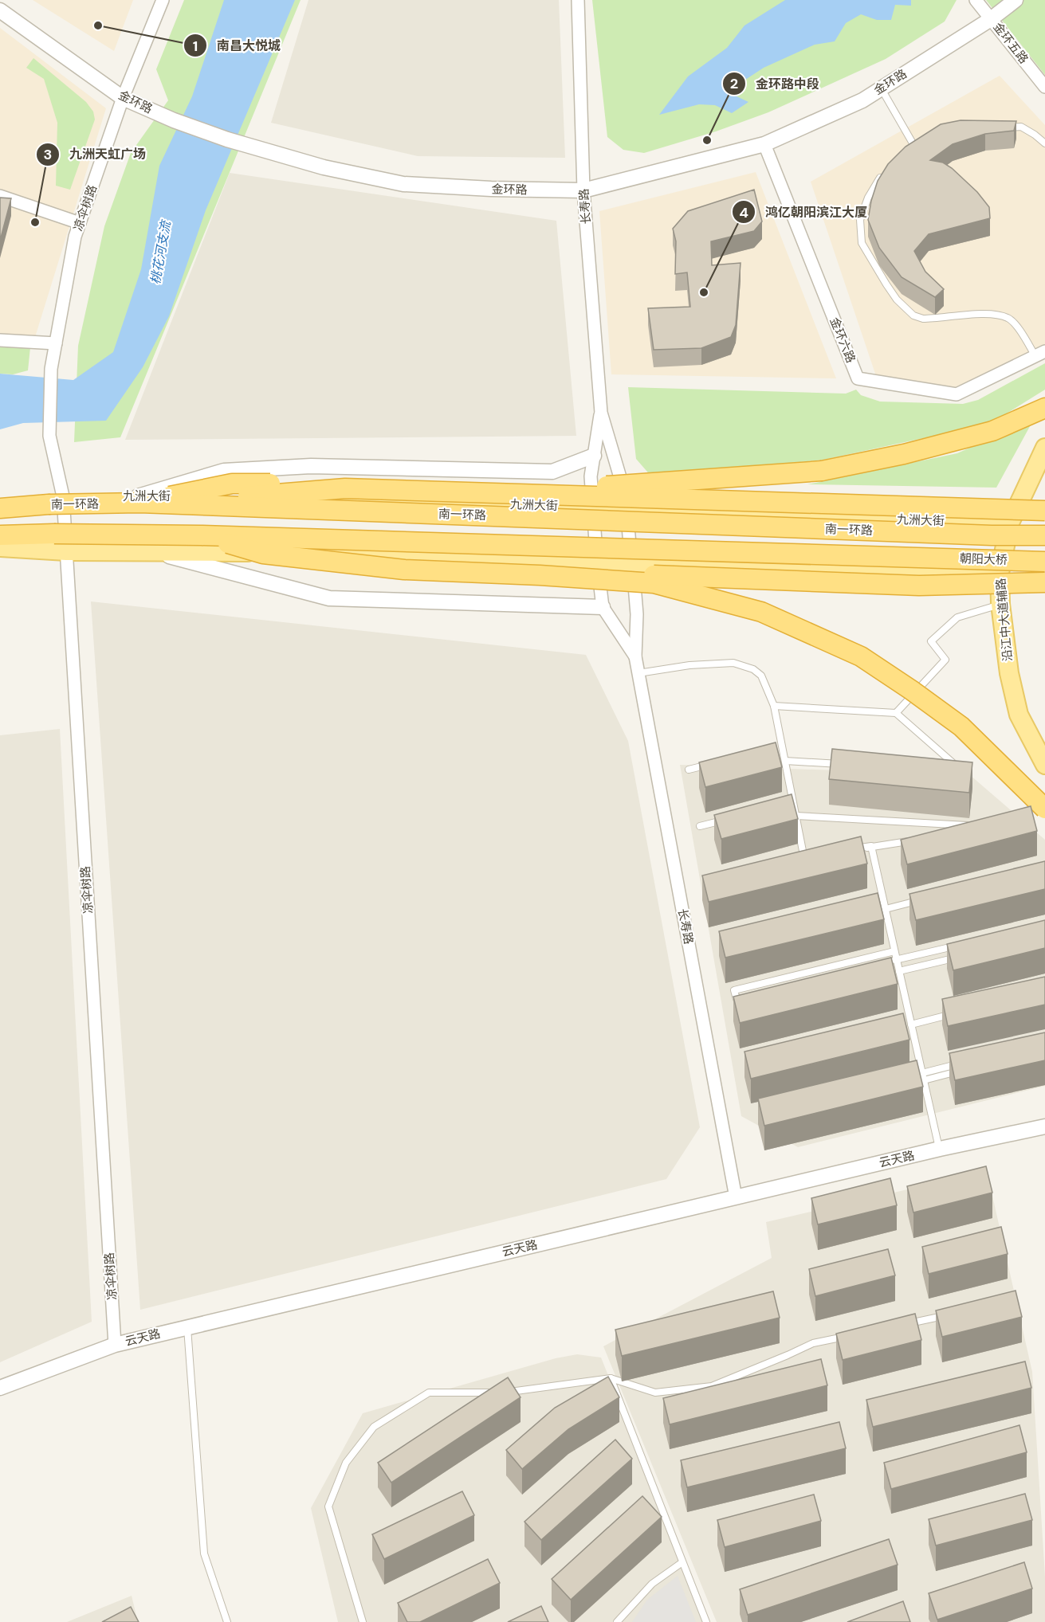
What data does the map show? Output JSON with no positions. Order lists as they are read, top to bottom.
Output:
{
  "streets": {
    "highway": ["南一环路", "朝阳大桥"],
    "main road": ["九洲大街", "沿江中大道辅路"],
    "street": [
      "金环五路",
      "金环路",
      "长寿路",
      "凉伞树路",
      "金环六路",
      "云天路"
    ]
  },
  "crossings": [
    ["金环五路", "金环路"],
    ["金环路", "长寿路"],
    ["金环路", "凉伞树路"],
    ["金环路", "金环六路"],
    ["长寿路", "九洲大街"],
    ["长寿路", "云天路"],
    ["凉伞树路", "九洲大街"],
    ["凉伞树路", "云天路"],
    ["九洲大街", "南一环路"],
    ["九洲大街", "沿江中大道辅路"],
    ["南一环路", "朝阳大桥"]
  ],
  "water": ["桃花河支流"],
  "places": [
    "南昌大悦城",
    "金环路中段",
    "九洲天虹广场",
    "鸿亿朝阳滨江大厦"
  ]
}
